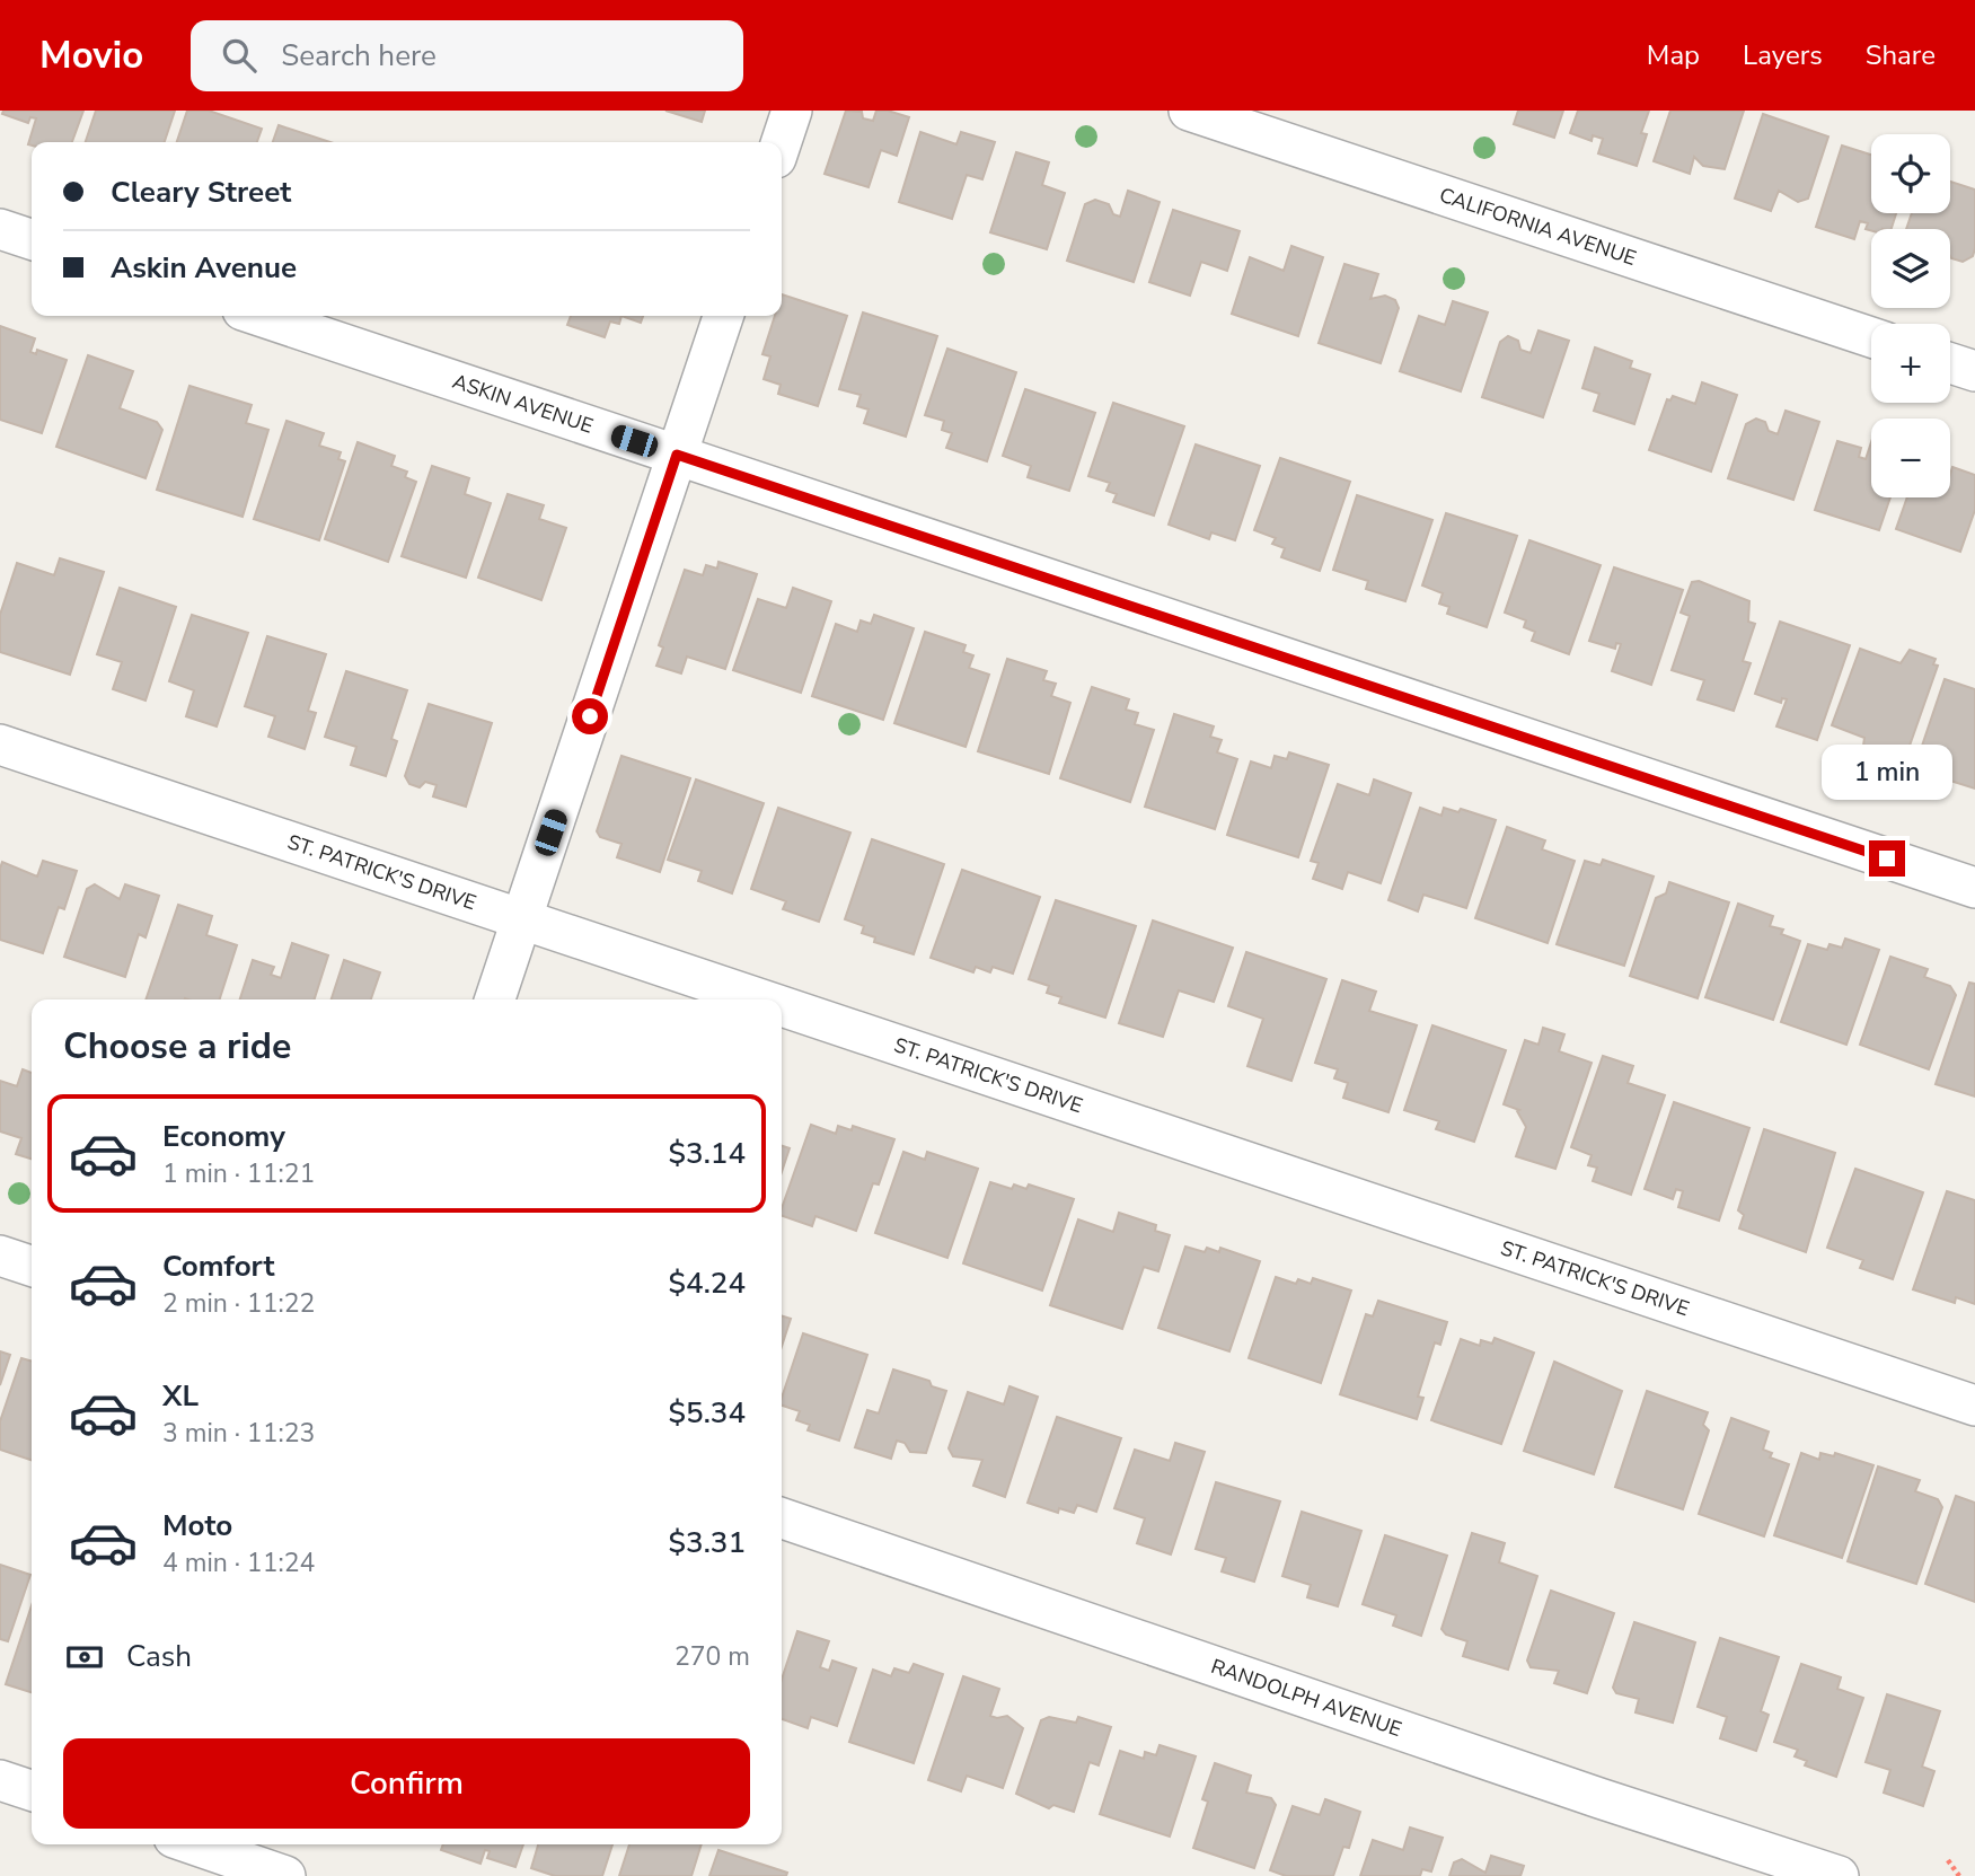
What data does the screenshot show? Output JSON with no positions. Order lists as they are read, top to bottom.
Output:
{
  "streets": {
    "street": [
      "CALIFORNIA AVENUE",
      "ASKIN AVENUE",
      "ST. PATRICK'S DRIVE",
      "RANDOLPH AVENUE"
    ]
  },
  "page": {
    "header": "Movio",
    "search": "Search here",
    "nav": ["Map", "Layers", "Share"],
    "map_buttons": ["+", "−"],
    "banner": ["Cleary Street", "Askin Avenue"],
    "bubble": "1 min",
    "heading": "Choose a ride",
    "list": [
      {
        "name": "Economy",
        "note": "1 min · 11:21",
        "value": "$3.14"
      },
      {
        "name": "Comfort",
        "note": "2 min · 11:22",
        "value": "$4.24"
      },
      {
        "name": "XL",
        "note": "3 min · 11:23",
        "value": "$5.34"
      },
      {
        "name": "Moto",
        "note": "4 min · 11:24",
        "value": "$3.31"
      }
    ],
    "pay": ["Cash", "270 m"],
    "buttons": "Confirm"
  }
}
